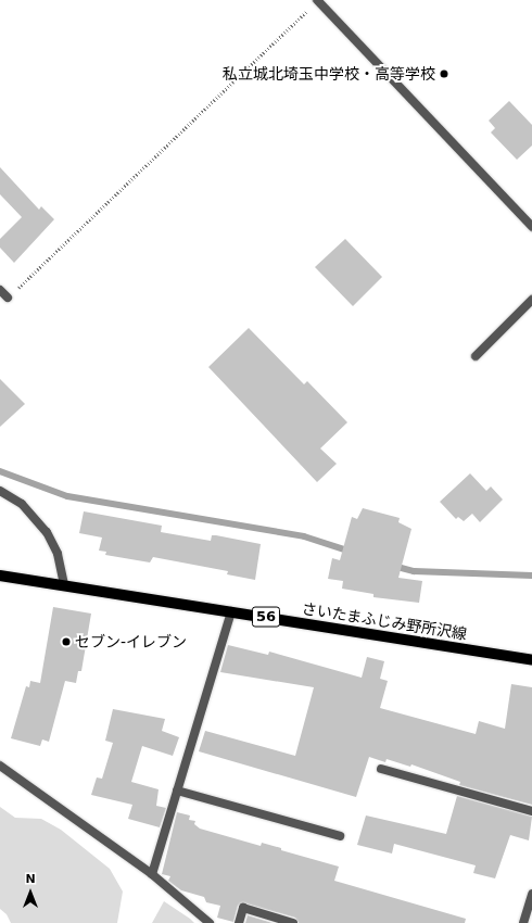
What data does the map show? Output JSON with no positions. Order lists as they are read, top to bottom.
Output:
{
  "streets": {
    "main road": ["56", "さいたまふじみ野所沢線"]
  },
  "places": ["私立城北埼玉中学校・高等学校", "セブン-イレブン"],
  "north": "top"
}
